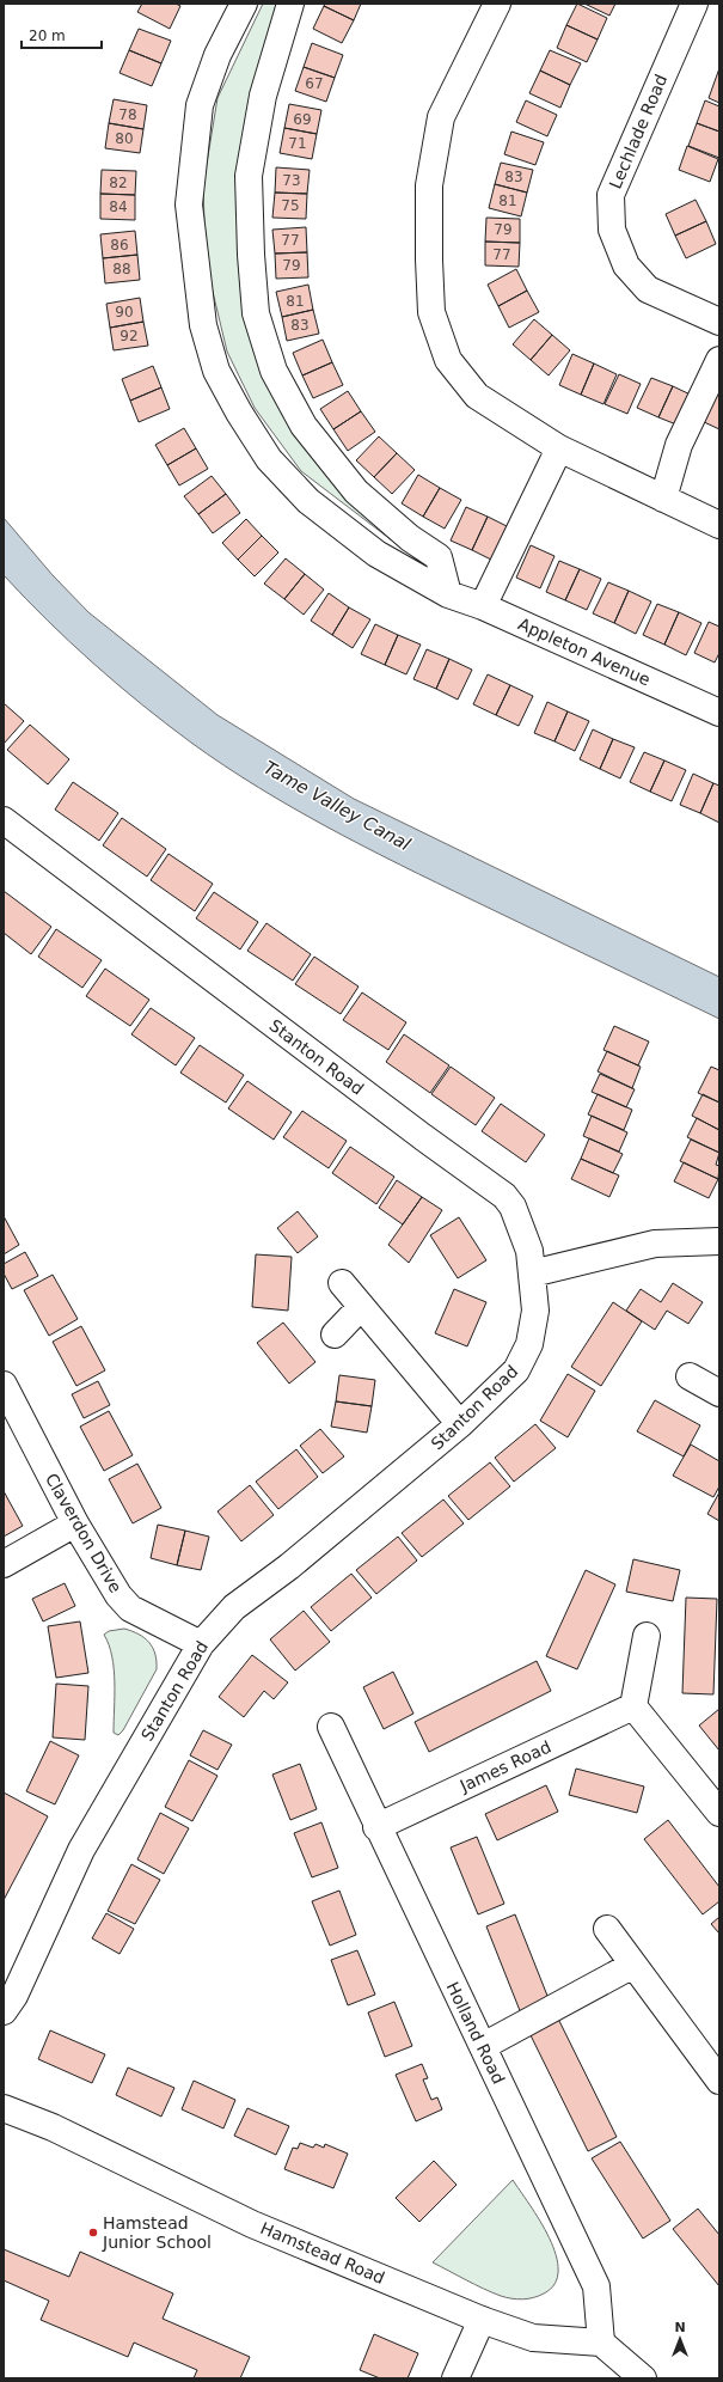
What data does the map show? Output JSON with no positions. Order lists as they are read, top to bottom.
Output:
{
  "streets": {
    "street": [
      "Lechlade Road",
      "Appleton Avenue",
      "Stanton Road",
      "Claverdon Drive",
      "James Road",
      "Holland Road",
      "Hamstead Road"
    ]
  },
  "crossings": [
    ["Stanton Road", "Claverdon Drive"],
    ["James Road", "Holland Road"],
    ["Holland Road", "Hamstead Road"]
  ],
  "water": ["Tame Valley Canal"],
  "places": ["Hamstead Junior School"],
  "house_numbers": [
    "67",
    "78",
    "69",
    "80",
    "71",
    "83",
    "73",
    "82",
    "81",
    "75",
    "84",
    "79",
    "77",
    "86",
    "77",
    "79",
    "88",
    "81",
    "90",
    "83",
    "92"
  ],
  "scale_bar": "20 m",
  "north": "top"
}
